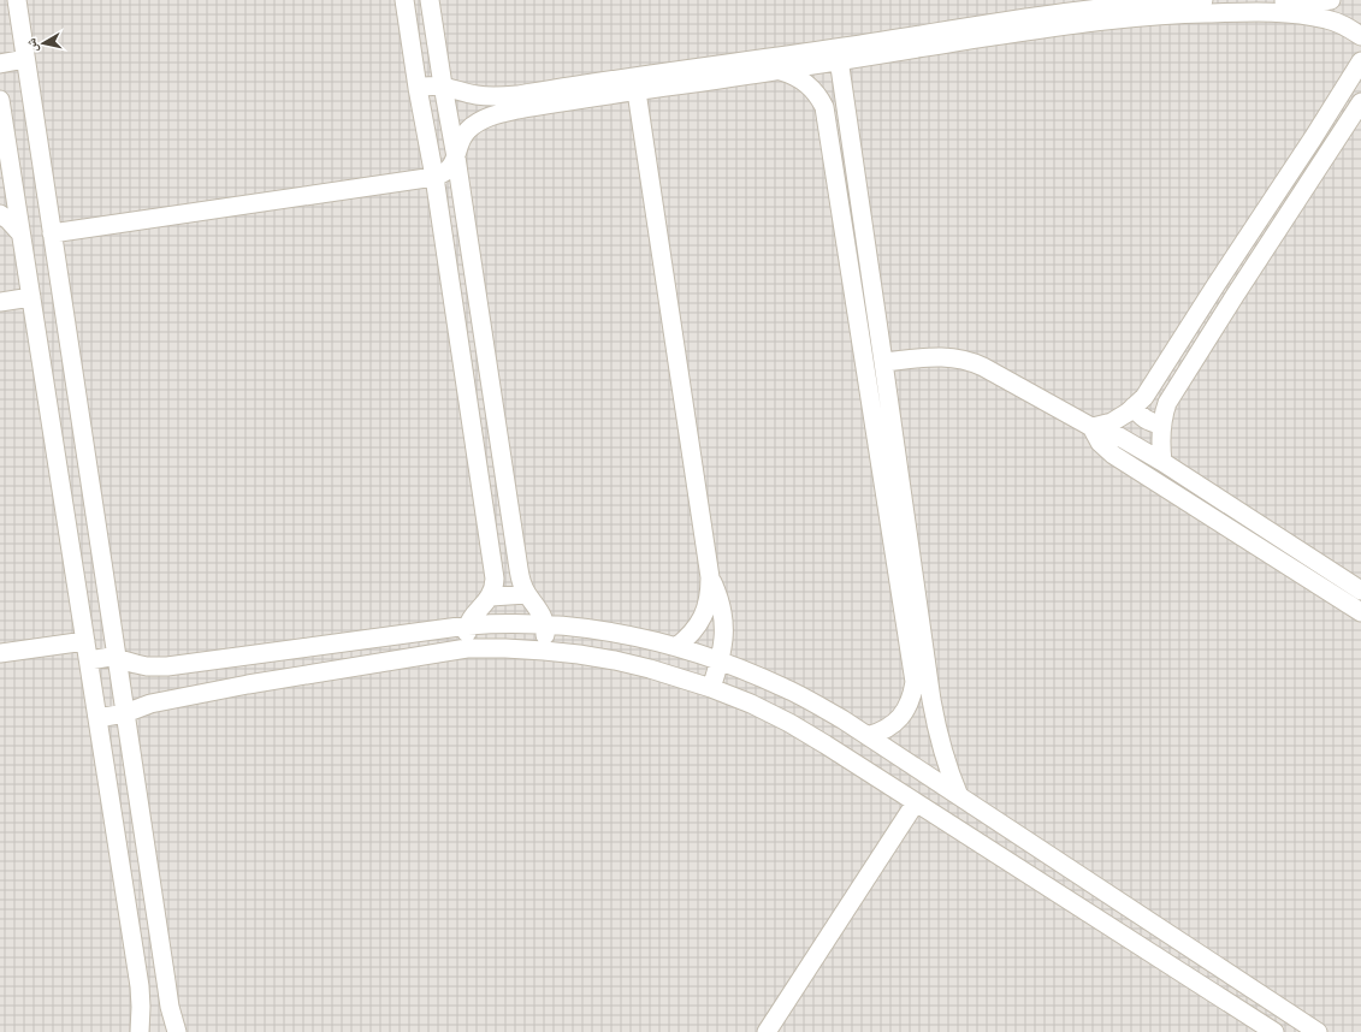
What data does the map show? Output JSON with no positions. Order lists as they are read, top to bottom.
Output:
{
  "north": "left"
}
